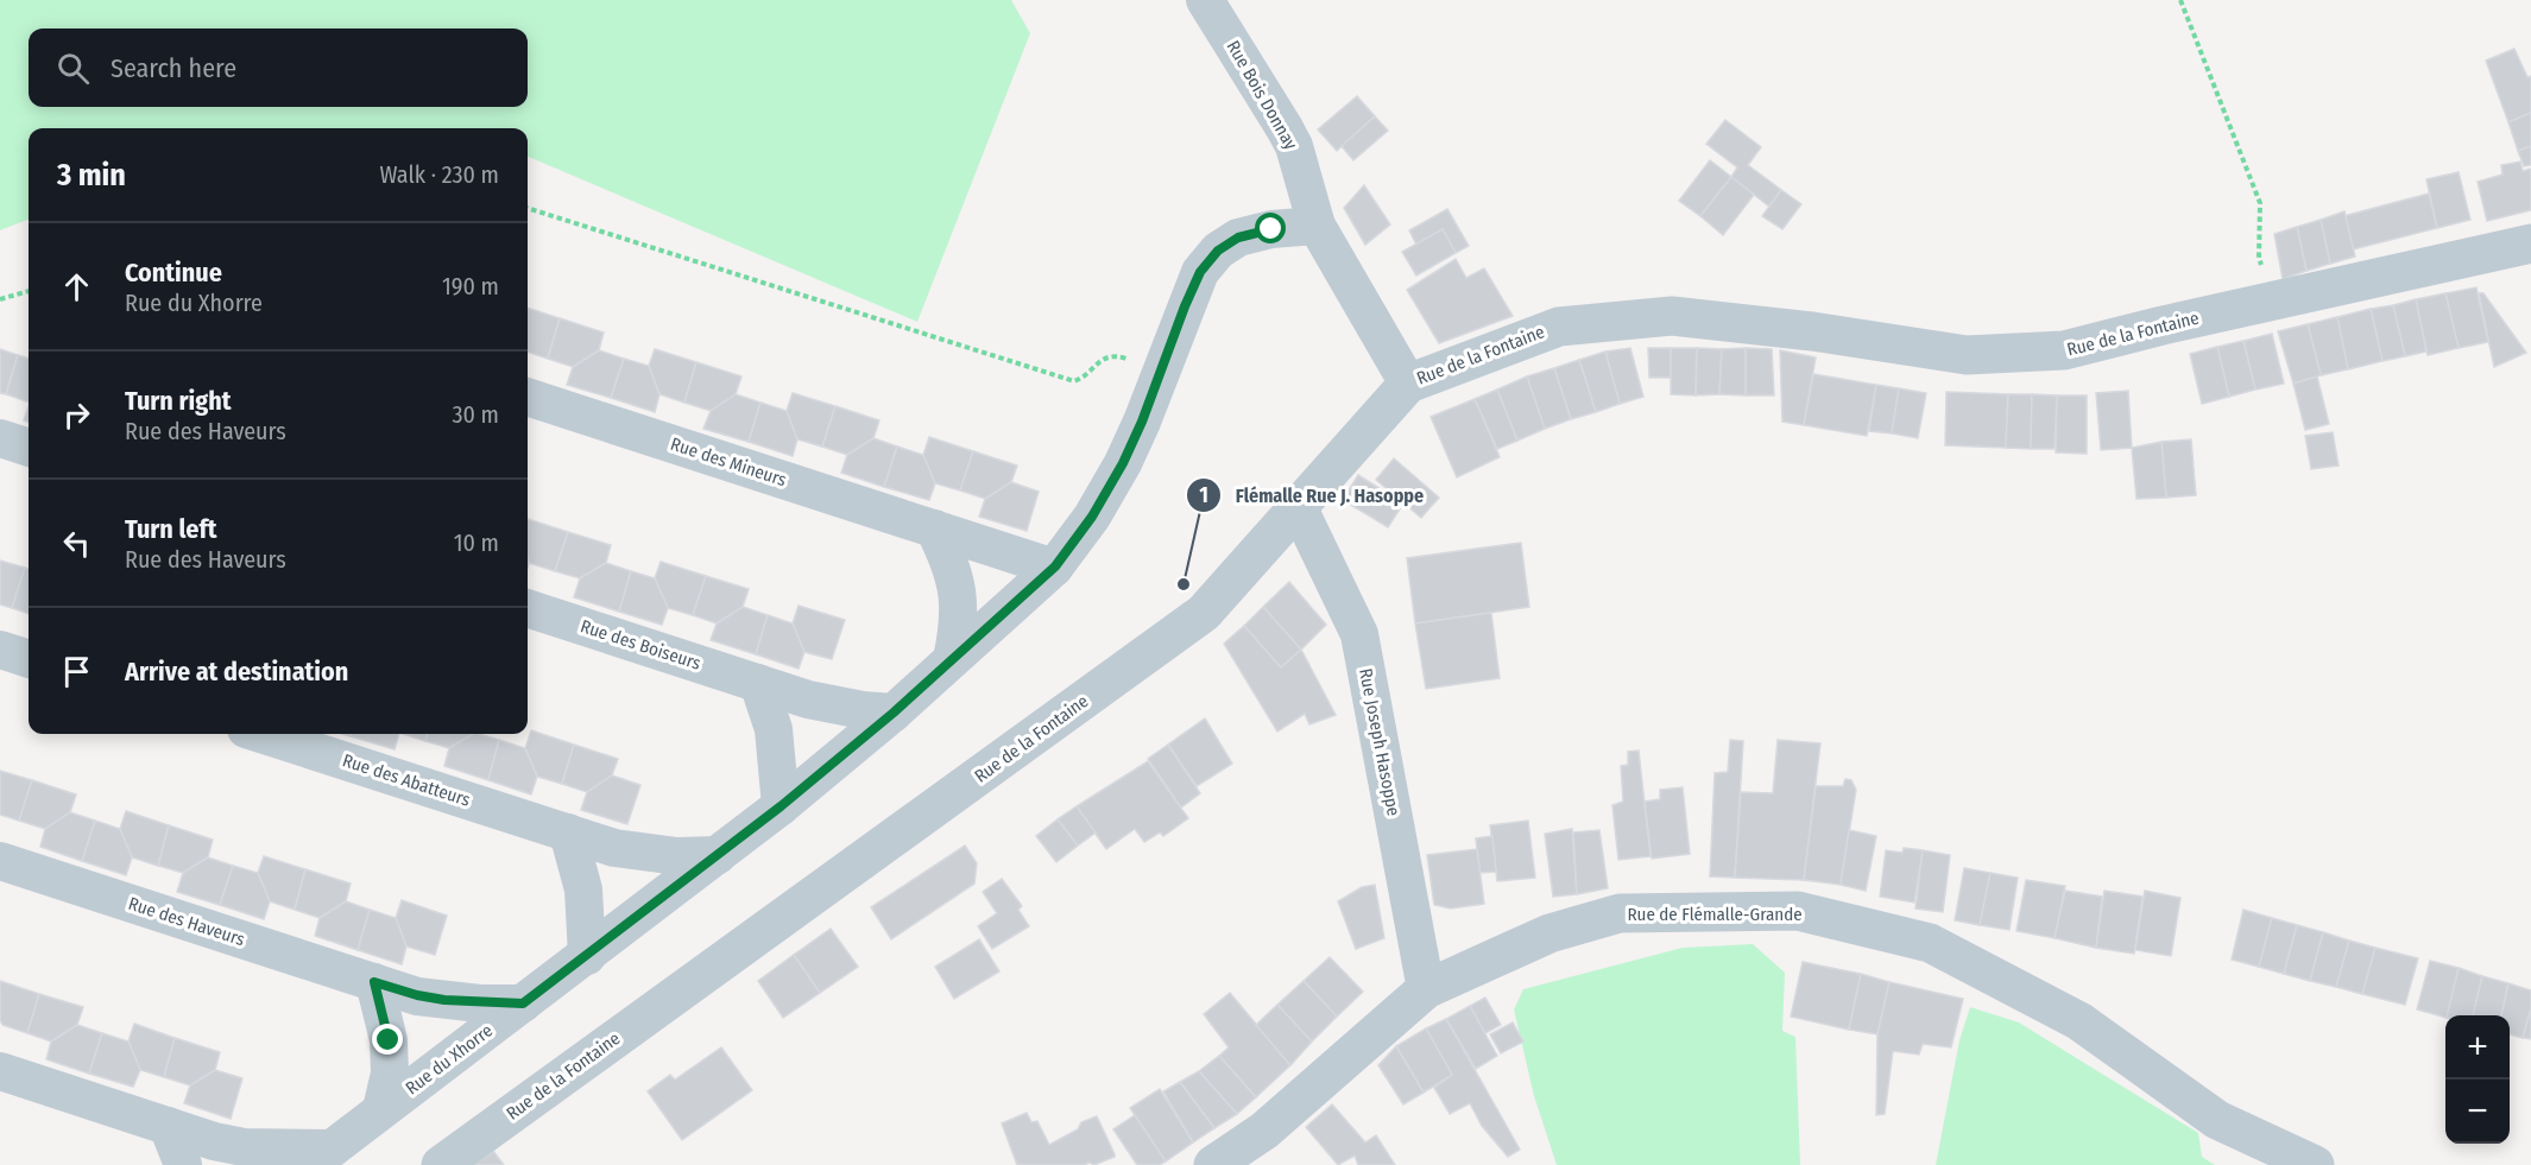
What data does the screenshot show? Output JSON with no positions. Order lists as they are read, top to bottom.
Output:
{
  "streets": {
    "street": [
      "Rue Bois Donnay",
      "Rue de la Fontaine",
      "Rue des Mineurs",
      "Rue des Boiseurs",
      "Rue Joseph Hasoppe",
      "Rue des Abatteurs",
      "Rue de Flémalle-Grande",
      "Rue des Haveurs",
      "Rue du Xhorre"
    ]
  },
  "crossings": [
    ["Rue Bois Donnay", "Rue de la Fontaine"],
    ["Rue Bois Donnay", "Rue du Xhorre"],
    ["Rue de la Fontaine", "Rue Joseph Hasoppe"],
    ["Rue des Mineurs", "Rue du Xhorre"],
    ["Rue des Boiseurs", "Rue du Xhorre"],
    ["Rue Joseph Hasoppe", "Rue de Flémalle-Grande"],
    ["Rue des Abatteurs", "Rue du Xhorre"],
    ["Rue des Haveurs", "Rue du Xhorre"]
  ],
  "places": ["Flémalle Rue J. Hasoppe"],
  "page": {
    "search": "Search here",
    "heading": ["3 min", "Walk · 230 m"],
    "list": [
      ["Continue", "Rue du Xhorre", "190 m"],
      ["Turn right", "Rue des Haveurs", "30 m"],
      ["Turn left", "Rue des Haveurs", "10 m"],
      "Arrive at destination"
    ],
    "map_buttons": ["+", "−"]
  }
}
